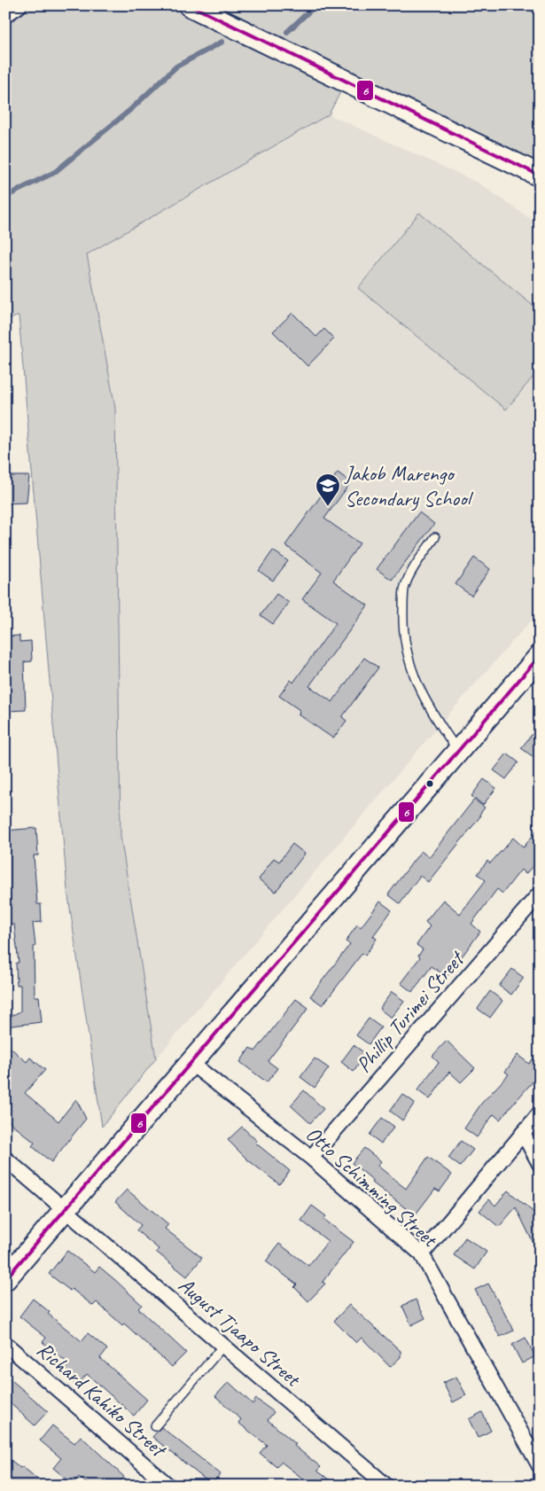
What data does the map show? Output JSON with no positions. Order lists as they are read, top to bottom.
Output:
{
  "streets": {
    "street": [
      "Phillip Turimei Street",
      "Otto Schimming Street",
      "August Tjaapo Street",
      "Richard Kahiko Street"
    ]
  },
  "crossings": [
    ["Phillip Turimei Street", "Otto Schimming Street"]
  ],
  "places": {
    "school or university": ["Jakob Marengo Secondary School"]
  },
  "lines": ["transit line 6"]
}
